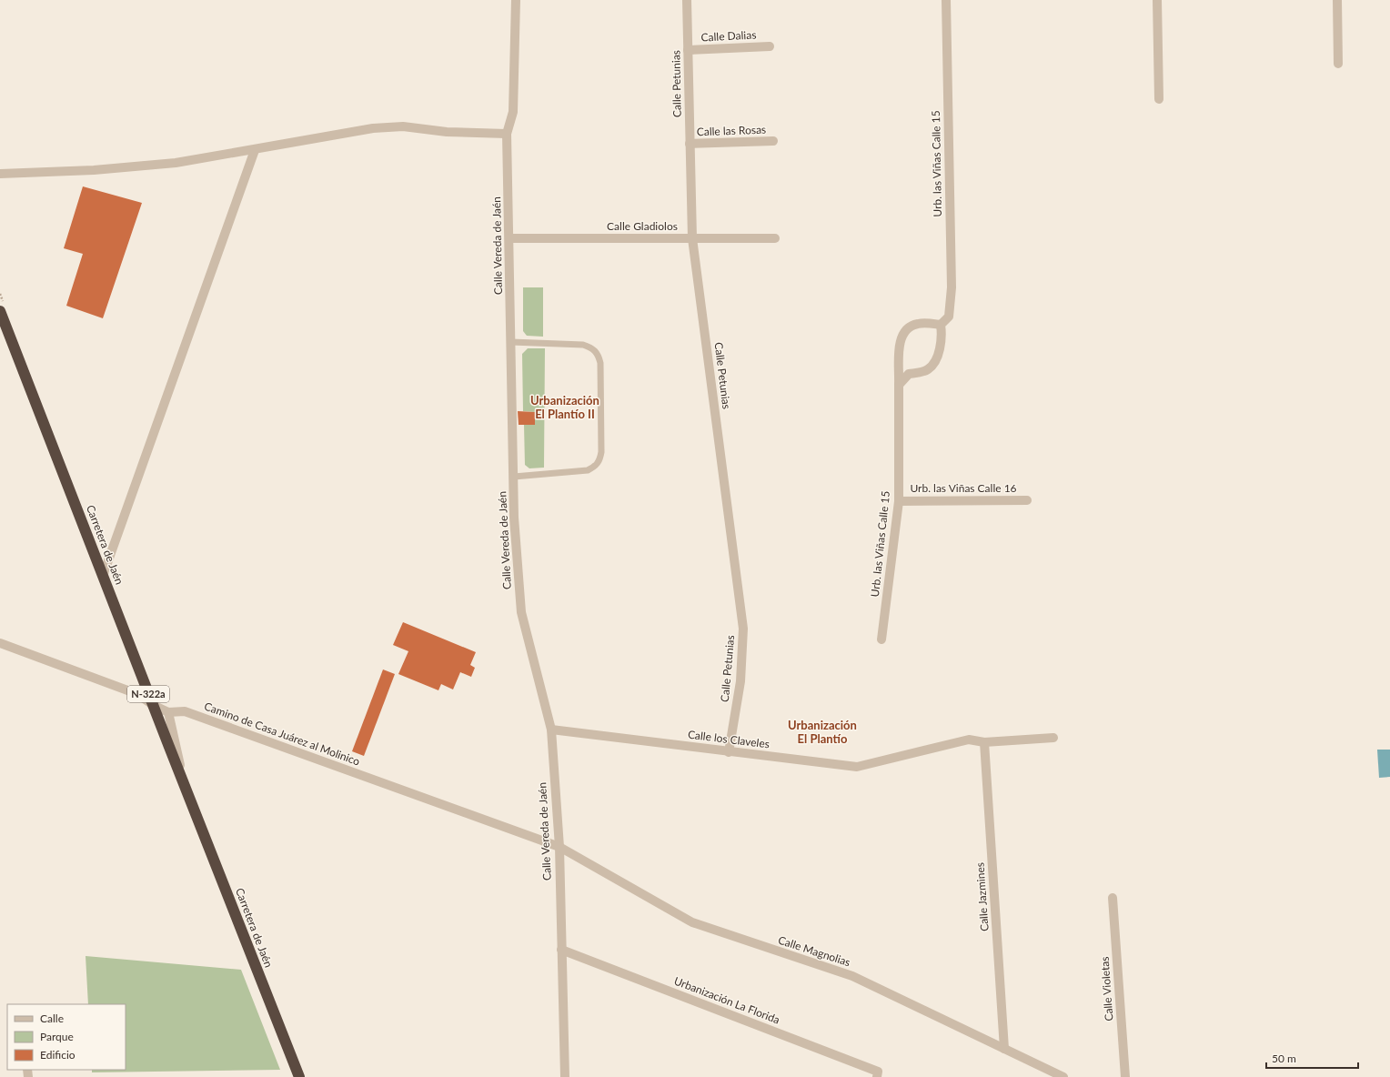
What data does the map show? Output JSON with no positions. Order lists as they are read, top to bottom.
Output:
{
  "streets": {
    "highway": ["Carretera de Jaén", "N-322a"],
    "street": [
      "Calle Dalias",
      "Calle Petunias",
      "Calle las Rosas",
      "Urb. las Viñas Calle 15",
      "Calle Gladiolos",
      "Calle Vereda de Jaén",
      "Urb. las Viñas Calle 16",
      "Camino de Casa Juárez al Molinico",
      "Calle los Claveles",
      "Calle Jazmines",
      "Calle Magnolias",
      "Calle Violetas",
      "Urbanización La Florida"
    ]
  },
  "crossings": [
    ["Calle Dalias", "Calle Petunias"],
    ["Calle Petunias", "Calle las Rosas"],
    ["Calle Petunias", "Calle Gladiolos"],
    ["Calle Petunias", "Calle los Claveles"],
    ["Urb. las Viñas Calle 15", "Urb. las Viñas Calle 16"],
    ["Calle Gladiolos", "Calle Vereda de Jaén"],
    ["Calle Vereda de Jaén", "Camino de Casa Juárez al Molinico"],
    ["Calle Vereda de Jaén", "Calle los Claveles"],
    ["Calle Vereda de Jaén", "Calle Magnolias"],
    ["Calle Vereda de Jaén", "Urbanización La Florida"],
    ["Carretera de Jaén", "Camino de Casa Juárez al Molinico"],
    ["Camino de Casa Juárez al Molinico", "Calle Magnolias"],
    ["Calle los Claveles", "Calle Jazmines"],
    ["Calle Jazmines", "Calle Magnolias"]
  ],
  "districts": ["Urbanización El Plantío II", "Urbanización El Plantío"],
  "legend": ["Calle", "Parque", "Edificio"],
  "scale_bar": "50 m"
}
